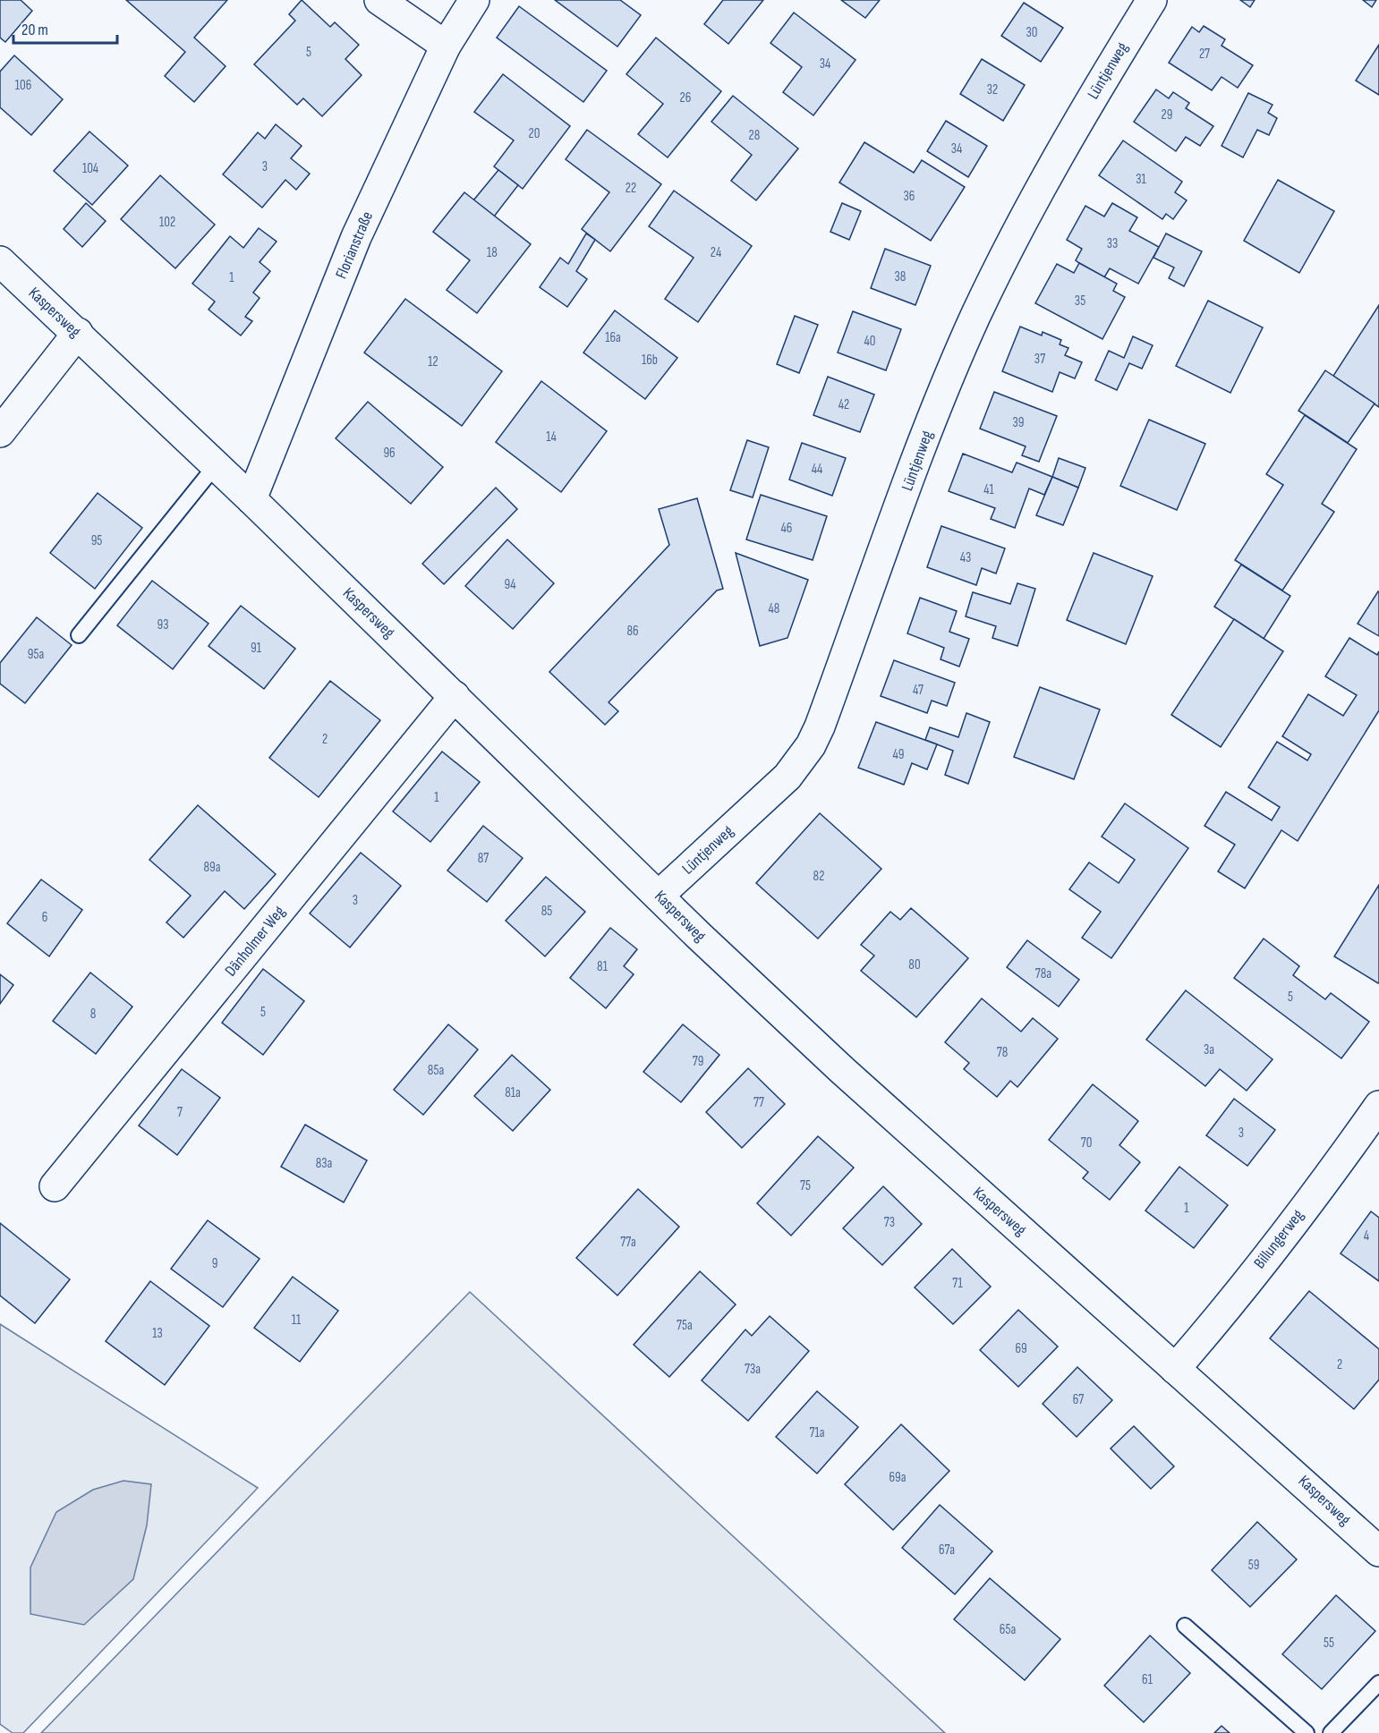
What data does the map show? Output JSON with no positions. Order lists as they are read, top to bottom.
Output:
{
  "streets": {
    "street": [
      "Lüntjenweg",
      "Florianstraße",
      "Kaspersweg",
      "Dänholmer Weg",
      "Billungerweg"
    ]
  },
  "crossings": [
    ["Lüntjenweg", "Kaspersweg"],
    ["Florianstraße", "Kaspersweg"],
    ["Kaspersweg", "Dänholmer Weg"],
    ["Kaspersweg", "Billungerweg"]
  ],
  "house_numbers": [
    "30",
    "5",
    "27",
    "34",
    "106",
    "32",
    "26",
    "29",
    "20",
    "28",
    "34",
    "3",
    "104",
    "31",
    "22",
    "36",
    "102",
    "33",
    "18",
    "24",
    "38",
    "1",
    "35",
    "16a",
    "40",
    "37",
    "16b",
    "12",
    "42",
    "39",
    "14",
    "96",
    "44",
    "41",
    "46",
    "95",
    "43",
    "94",
    "48",
    "93",
    "86",
    "91",
    "95a",
    "47",
    "2",
    "49",
    "1",
    "87",
    "89a",
    "82",
    "3",
    "85",
    "6",
    "80",
    "81",
    "78a",
    "5",
    "5",
    "8",
    "3a",
    "78",
    "79",
    "85a",
    "81a",
    "77",
    "7",
    "3",
    "70",
    "83a",
    "75",
    "1",
    "73",
    "4",
    "77a",
    "9",
    "71",
    "11",
    "75a",
    "13",
    "69",
    "2",
    "73a",
    "67",
    "71a",
    "69a",
    "67a",
    "59",
    "65a",
    "55",
    "61"
  ],
  "scale_bar": "20 m"
}
